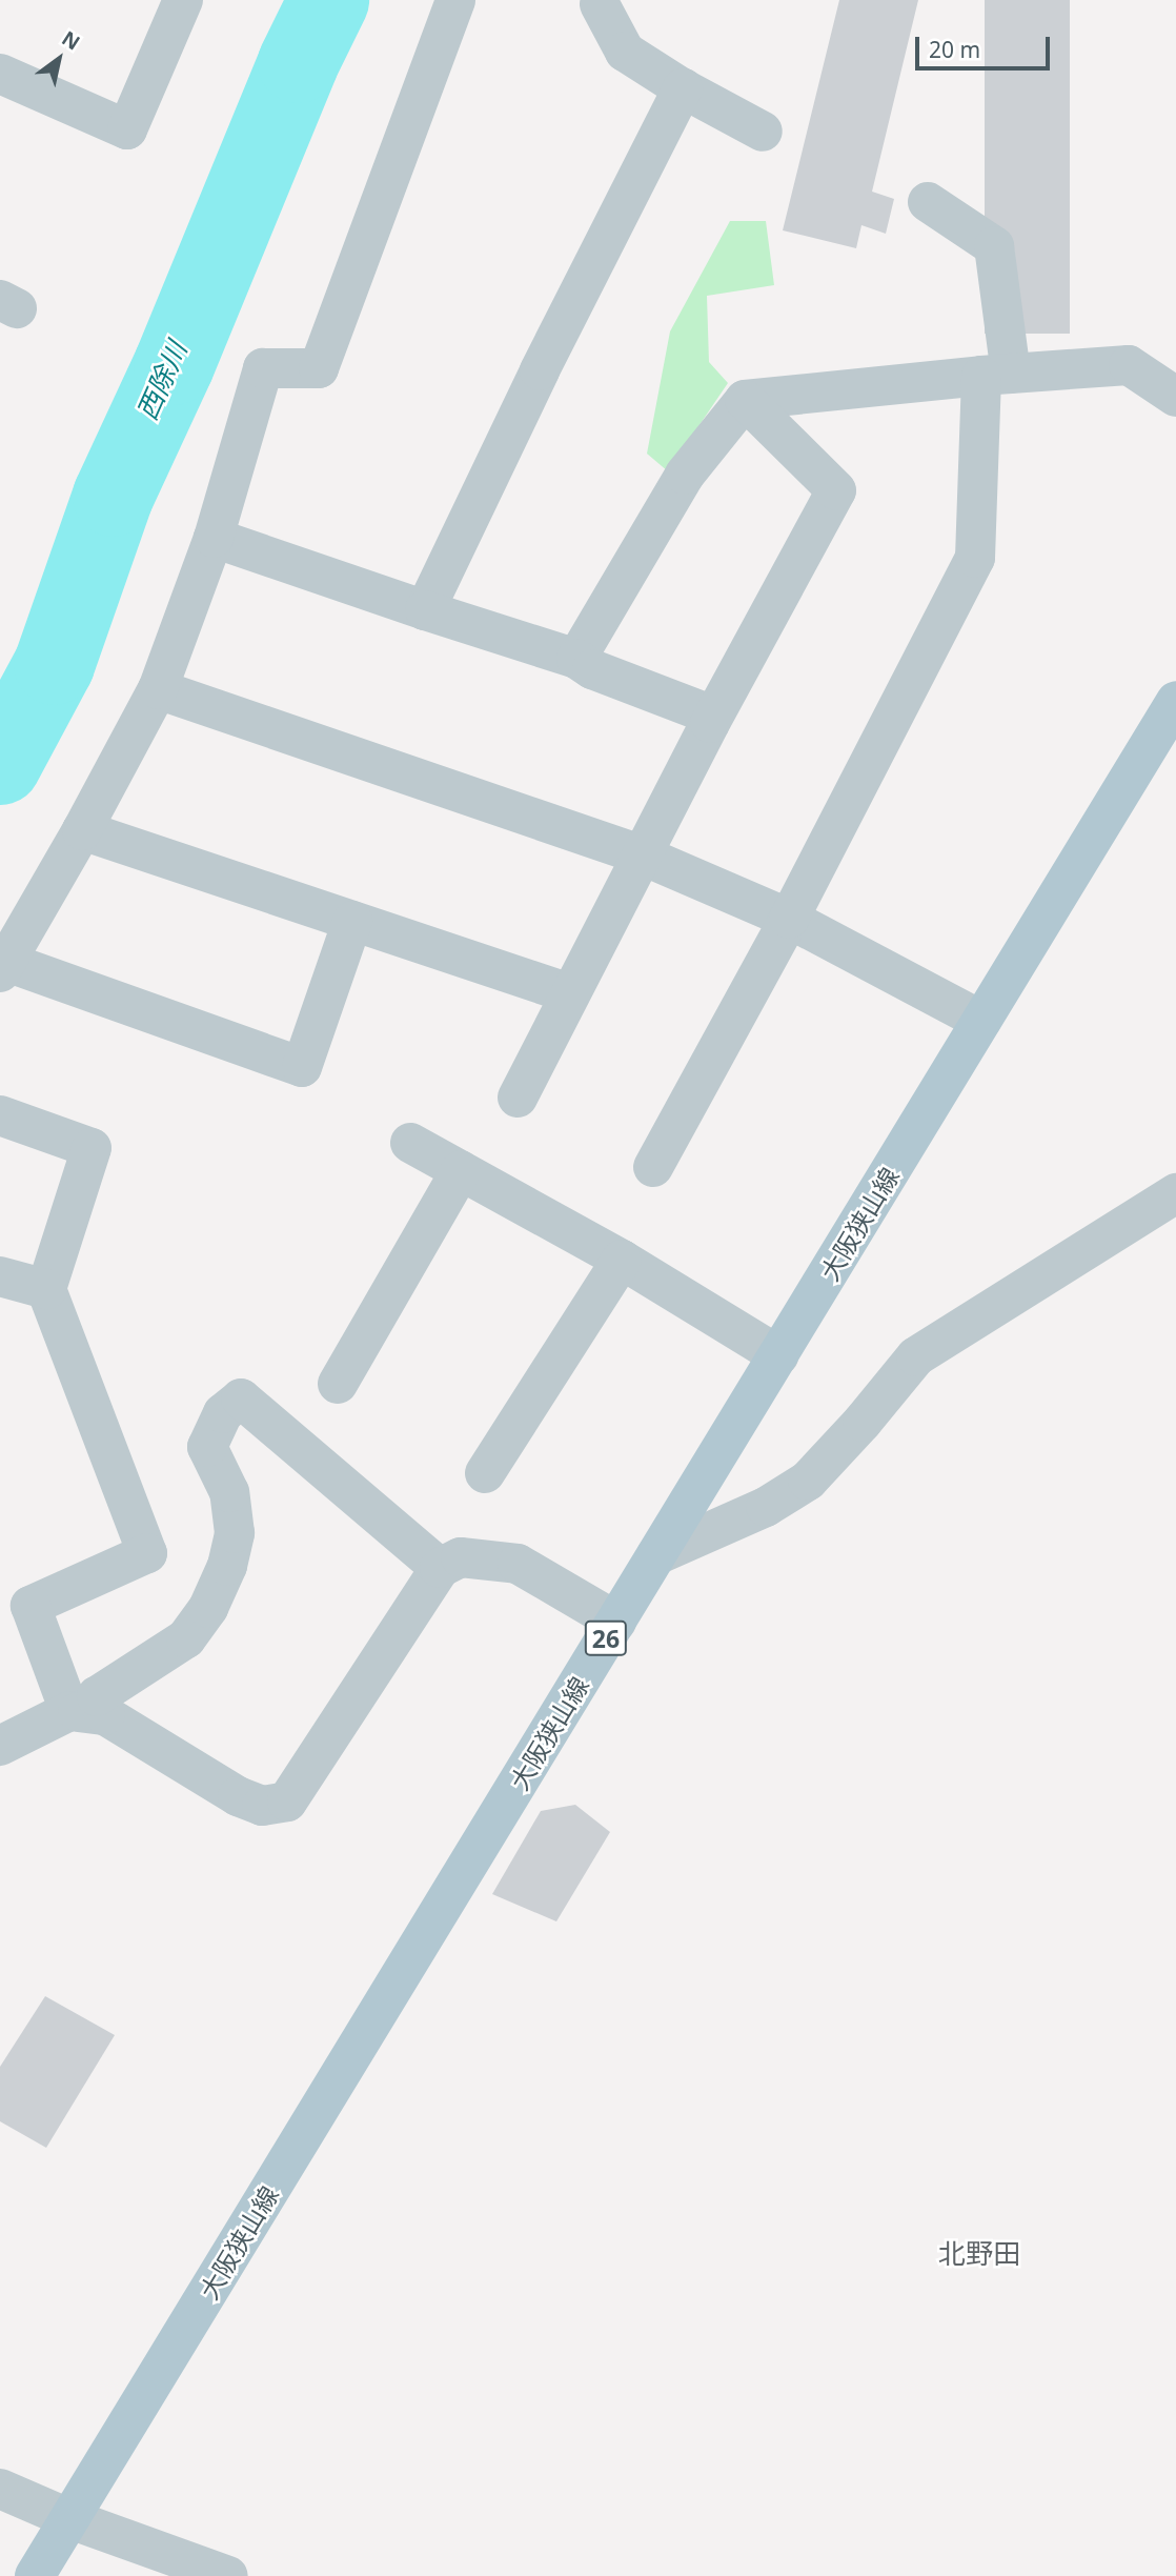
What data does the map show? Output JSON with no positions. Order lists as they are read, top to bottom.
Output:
{
  "streets": {
    "main road": ["大阪狭山線", "26"]
  },
  "districts": ["北野田"],
  "water": ["西除川"],
  "scale_bar": "20 m",
  "north": "top right"
}
